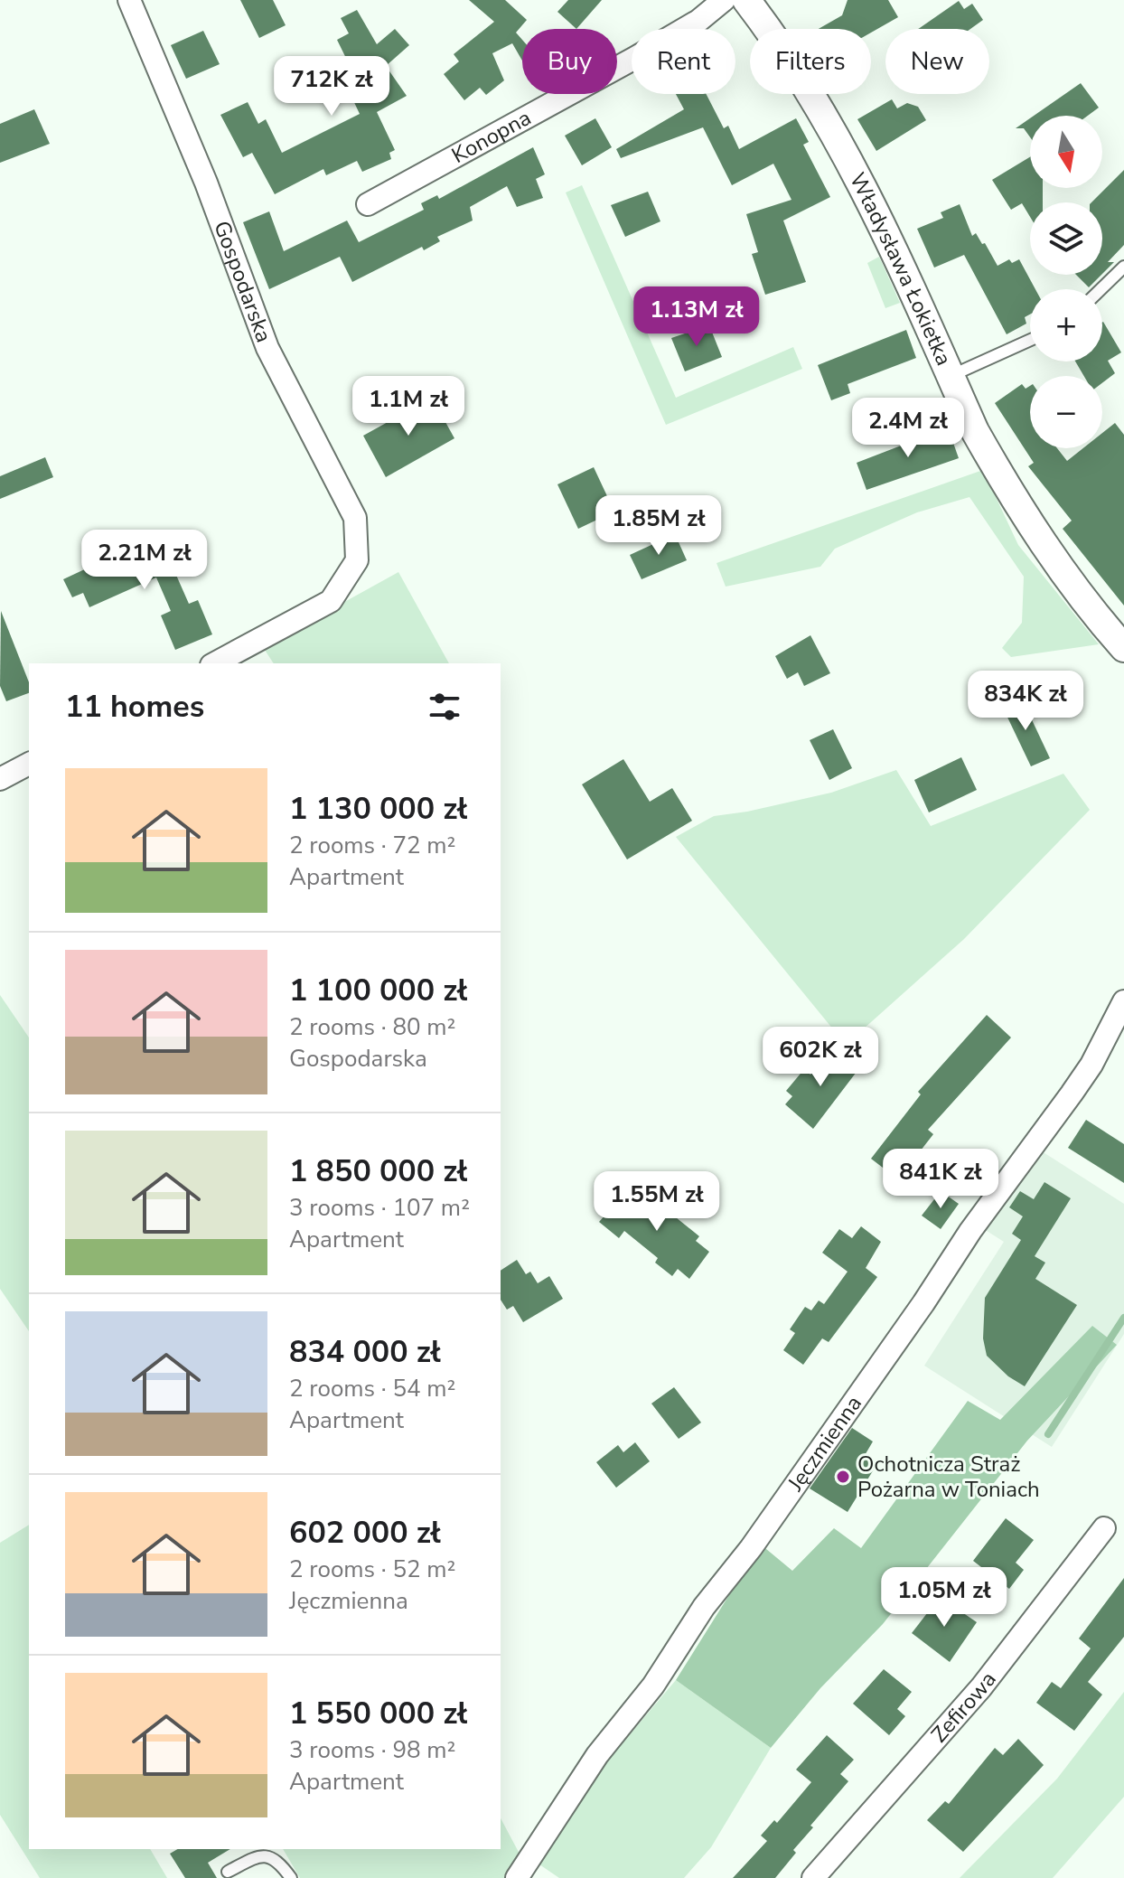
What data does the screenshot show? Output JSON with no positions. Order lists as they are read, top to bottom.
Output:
{
  "streets": {
    "street": [
      "Konopna",
      "Władysława Łokietka",
      "Gospodarska",
      "Jęczmienna",
      "Zefirowa"
    ]
  },
  "places": ["Ochotnicza Straż Pożarna w Toniach"],
  "north": "bottom",
  "page": {
    "chip": [
      "Buy",
      "Rent",
      "Filters",
      "New"
    ],
    "price": [
      "712K zł",
      "1.13M zł",
      "1.1M zł",
      "2.4M zł",
      "1.85M zł",
      "2.21M zł",
      "834K zł",
      "602K zł",
      "841K zł",
      "1.55M zł",
      "1.05M zł"
    ],
    "map_buttons": ["+", "−"],
    "heading": "11 homes",
    "list": [
      {
        "name": "1 130 000 zł",
        "note": "2 rooms · 72 m² · Apartment"
      },
      {
        "name": "1 100 000 zł",
        "note": "2 rooms · 80 m² · Gospodarska"
      },
      {
        "name": "1 850 000 zł",
        "note": "3 rooms · 107 m² · Apartment"
      },
      {
        "name": "834 000 zł",
        "note": "2 rooms · 54 m² · Apartment"
      },
      {
        "name": "602 000 zł",
        "note": "2 rooms · 52 m² · Jęczmienna"
      },
      {
        "name": "1 550 000 zł",
        "note": "3 rooms · 98 m² · Apartment"
      }
    ]
  }
}
